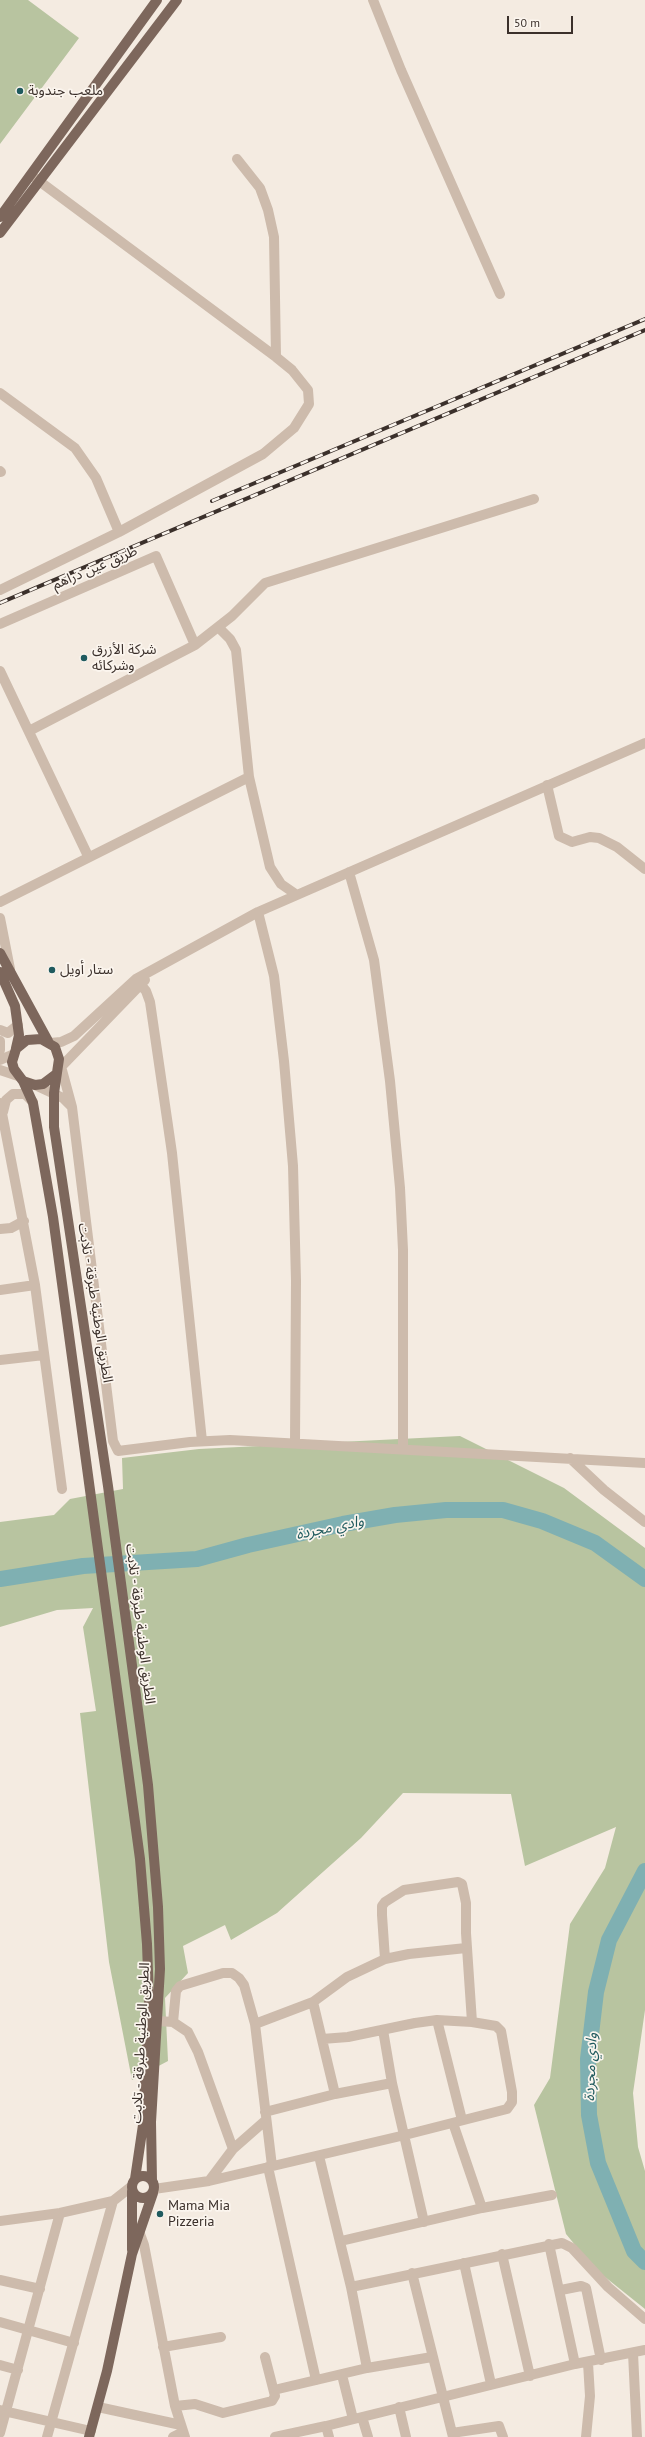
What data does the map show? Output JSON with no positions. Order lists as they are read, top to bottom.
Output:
{
  "streets": {
    "main road": ["الطريق الوطنية طبرقة - تلابت"],
    "street": ["طريق عين دراهم"]
  },
  "water": ["وادي مجردة"],
  "places": [
    "ملعب جندوبة",
    "شركة الأزرق وشركائه",
    "ستار أويل",
    "Mama Mia Pizzeria"
  ],
  "scale_bar": "50 m"
}
